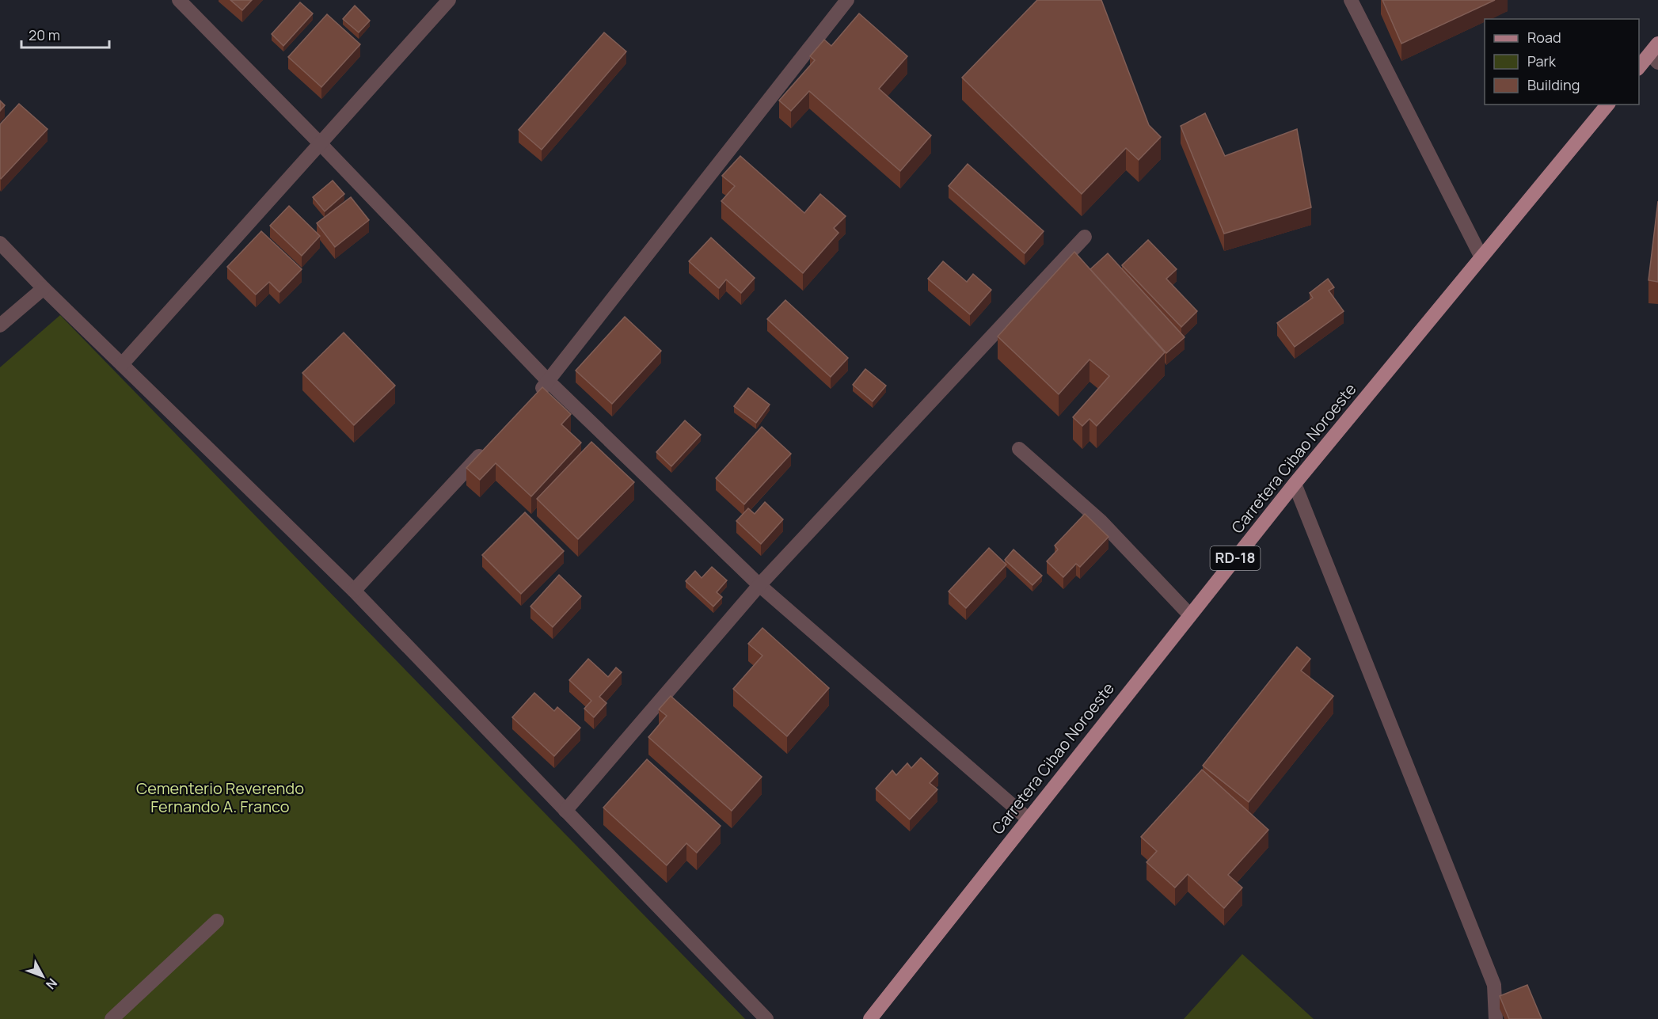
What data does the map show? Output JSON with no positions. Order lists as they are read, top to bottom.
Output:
{
  "streets": {
    "main road": ["Carretera Cibao Noroeste", "RD-18"]
  },
  "parks": ["Cementerio Reverendo Fernando A. Franco"],
  "legend": ["Road", "Park", "Building"],
  "scale_bar": "20 m",
  "north": "bottom right"
}
